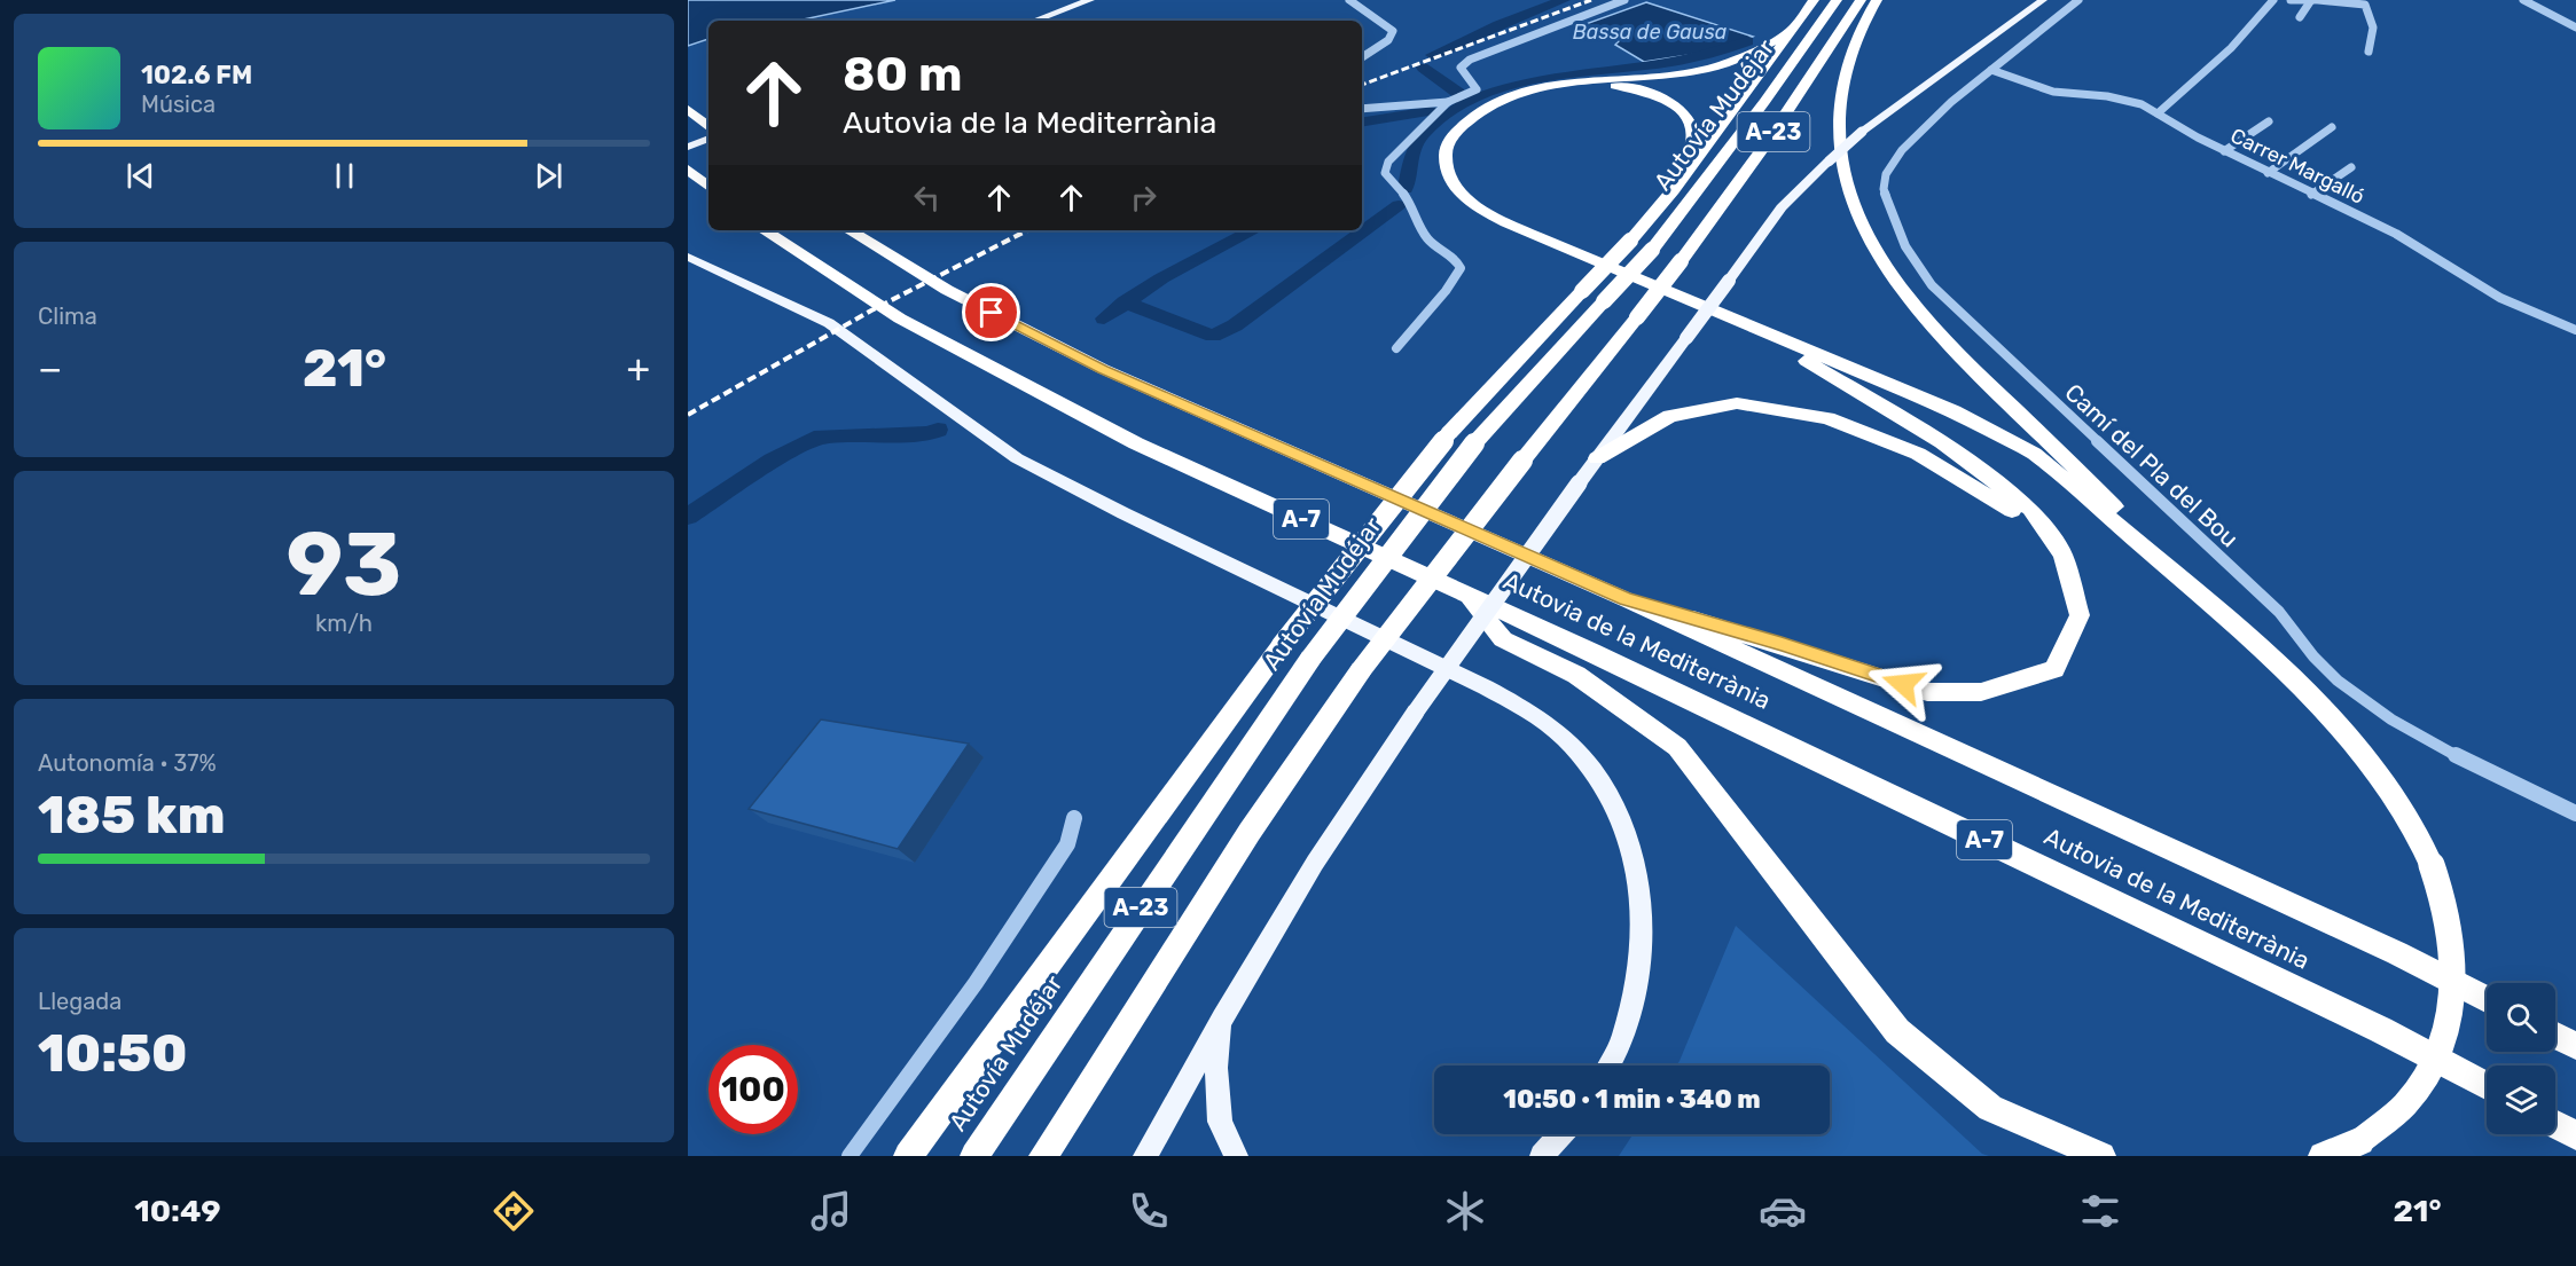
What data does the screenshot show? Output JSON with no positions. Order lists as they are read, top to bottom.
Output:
{
  "streets": {
    "highway": [
      "Autovía Mudéjar",
      "A-23",
      "A-7",
      "Autovia de la Mediterrània"
    ],
    "street": ["Carrer Margalló", "Camí del Pla del Bou"]
  },
  "crossings": [
    ["Carrer Margalló", "Camí del Pla del Bou"]
  ],
  "water": ["Bassa de Gausa"],
  "page": {
    "turn": ["80 m", "Autovia de la Mediterrània"],
    "song": ["102.6 FM", "Música"],
    "tile": [
      "Clima",
      ["93", "km/h"],
      ["Autonomía · 37%", "185 km"],
      ["Llegada", "10:50"]
    ],
    "heat": ["−", "21°", "+"],
    "limit": "100",
    "trip": "10:50 · 1 min · 340 m",
    "tabs": ["10:49", "21°"]
  }
}
